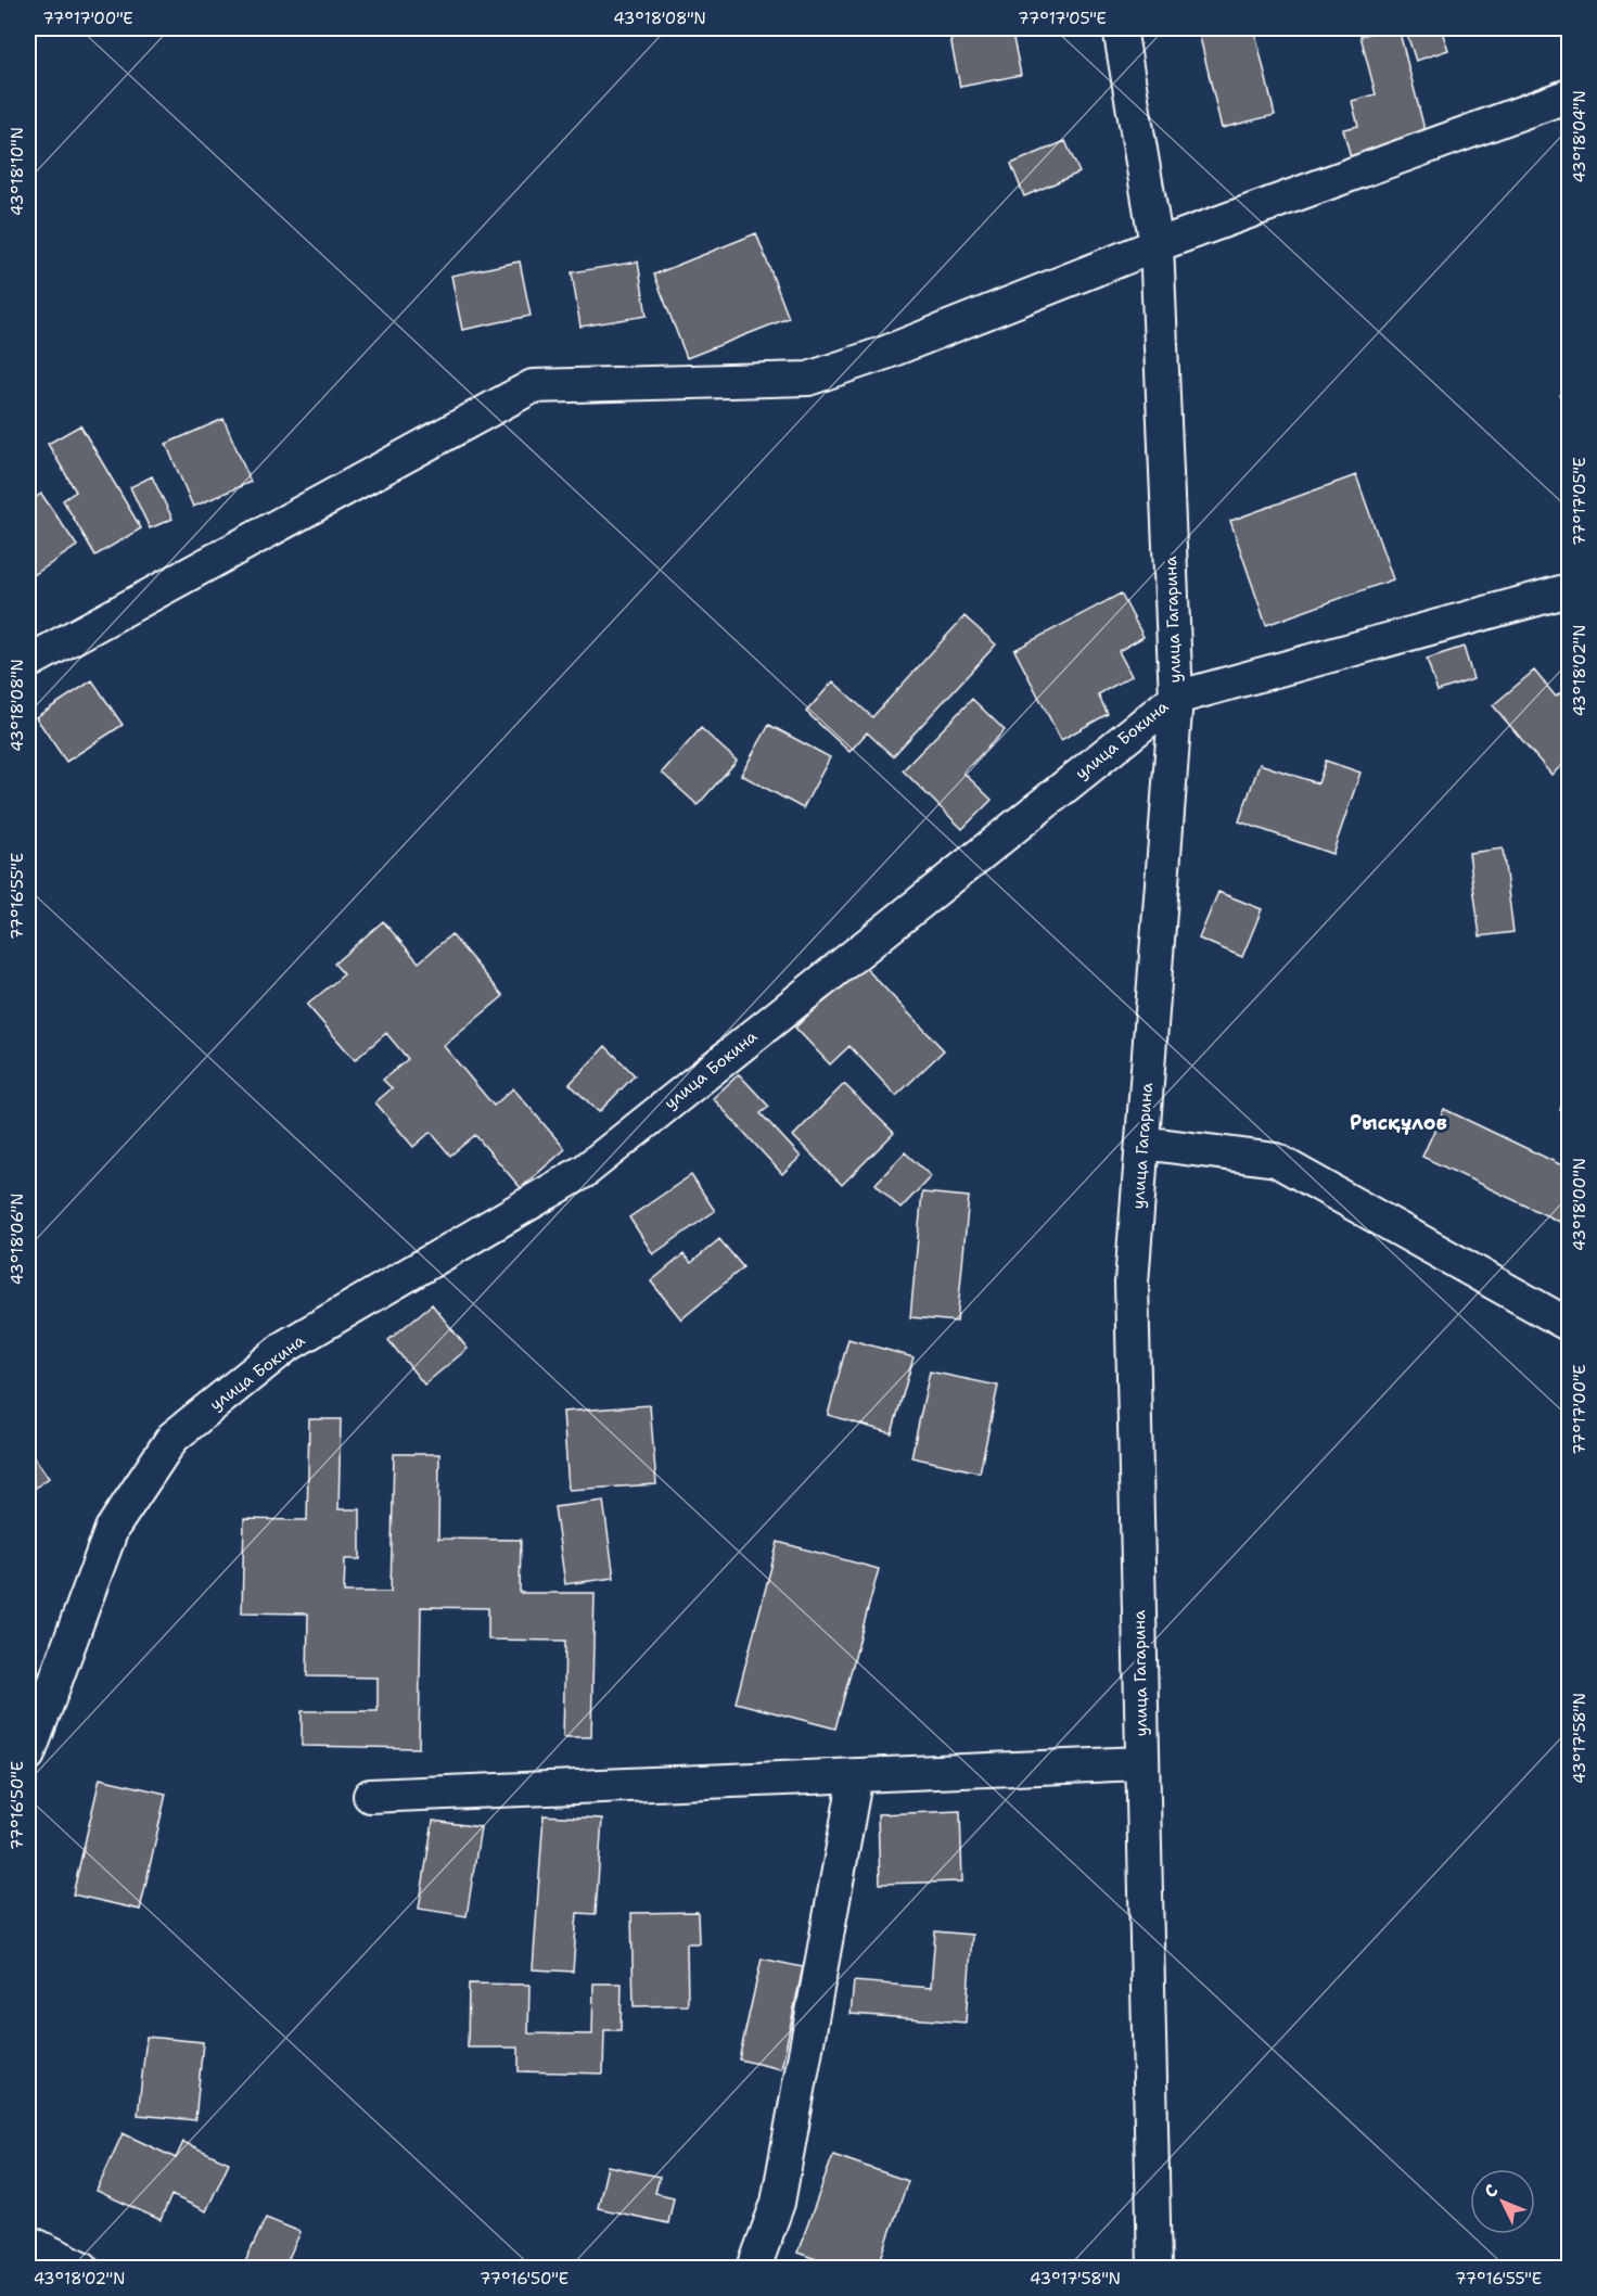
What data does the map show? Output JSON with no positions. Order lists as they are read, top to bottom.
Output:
{
  "streets": {
    "street": ["улица Гагарина", "улица Бокина"]
  },
  "crossings": [
    ["улица Гагарина", "улица Бокина"]
  ],
  "districts": ["Рысқұлов"],
  "north": "top left",
  "coordinates": [
    "77°17'00\"E",
    "43°18'08\"N",
    "77°17'05\"E",
    "43°18'04\"N",
    "43°18'10\"N",
    "43°18'02\"N",
    "77°16'55\"E",
    "43°18'00\"N",
    "43°18'06\"N",
    "43°17'58\"N",
    "77°16'50\"E"
  ]
}
